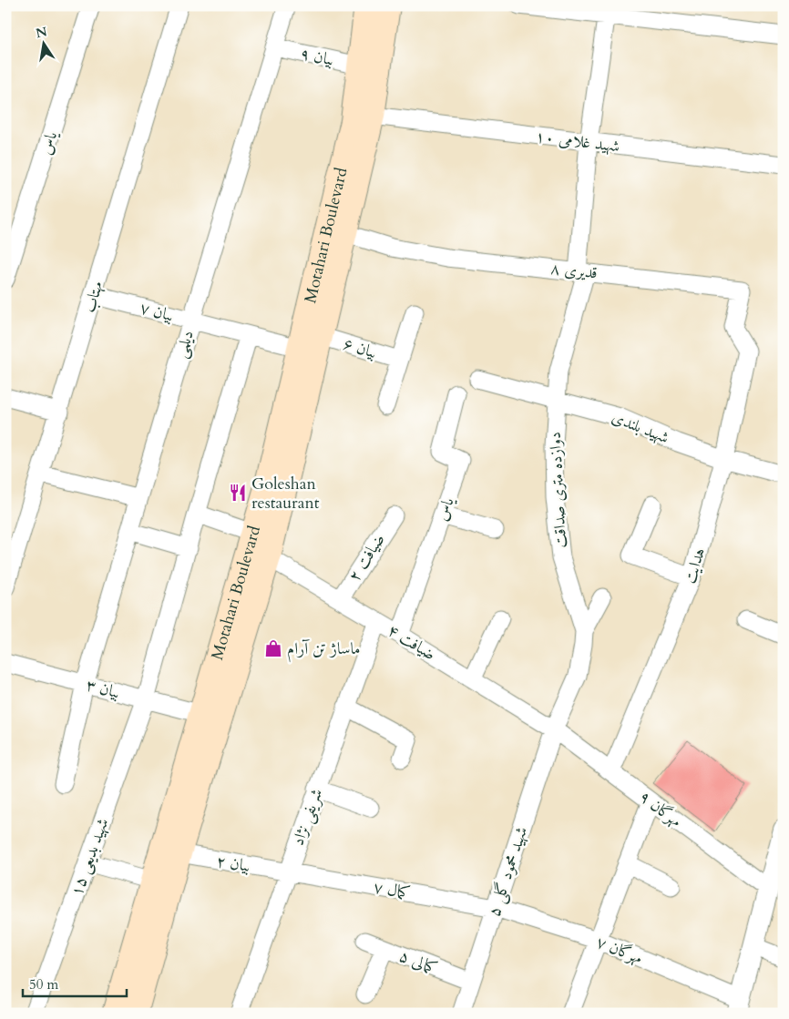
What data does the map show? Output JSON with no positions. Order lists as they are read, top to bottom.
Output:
{
  "streets": {
    "main road": ["Motahari Boulevard"],
    "street": [
      "بیان ۹",
      "شهید غلامی ۱۰",
      "یاس",
      "قدیری ۸",
      "مهتاب",
      "بیان ۷",
      "دیلمی",
      "بیان ۶",
      "شهید بلندی",
      "دوازده متری صداقت",
      "ضیافت ۲",
      "هدایت",
      "ضیافت ۴",
      "بیان ۳",
      "مهرگان ۹",
      "شریفی نژاد",
      "شهید بدیعی ۱۵",
      "بیان ۲",
      "شهید محمود گلی ۵",
      "کمال ۷",
      "مهرگان ۷",
      "کمالی ۵"
    ]
  },
  "crossings": [
    ["بیان ۹", "Motahari Boulevard"],
    ["بیان ۹", "دیلمی"],
    ["شهید غلامی ۱۰", "Motahari Boulevard"],
    ["شهید غلامی ۱۰", "دوازده متری صداقت"],
    ["یاس", "ضیافت ۴"],
    ["Motahari Boulevard", "قدیری ۸"],
    ["Motahari Boulevard", "بیان ۷"],
    ["Motahari Boulevard", "بیان ۶"],
    ["Motahari Boulevard", "ضیافت ۴"],
    ["Motahari Boulevard", "بیان ۳"],
    ["Motahari Boulevard", "بیان ۲"],
    ["قدیری ۸", "دوازده متری صداقت"],
    ["قدیری ۸", "هدایت"],
    ["مهتاب", "بیان ۷"],
    ["بیان ۷", "دیلمی"],
    ["بیان ۷", "شهید بدیعی ۱۵"],
    ["دیلمی", "بیان ۳"],
    ["شهید بلندی", "دوازده متری صداقت"],
    ["شهید بلندی", "هدایت"],
    ["دوازده متری صداقت", "ضیافت ۴"],
    ["دوازده متری صداقت", "مهرگان ۹"],
    ["دوازده متری صداقت", "شهید محمود گلی ۵"],
    ["ضیافت ۲", "ضیافت ۴"],
    ["هدایت", "مهرگان ۹"],
    ["ضیافت ۴", "مهرگان ۹"],
    ["ضیافت ۴", "شریفی نژاد"],
    ["ضیافت ۴", "شهید محمود گلی ۵"],
    ["بیان ۳", "شهید بدیعی ۱۵"],
    ["مهرگان ۹", "شهید محمود گلی ۵"],
    ["شریفی نژاد", "بیان ۲"],
    ["شریفی نژاد", "کمال ۷"],
    ["بیان ۲", "کمال ۷"],
    ["شهید محمود گلی ۵", "کمال ۷"],
    ["شهید محمود گلی ۵", "مهرگان ۷"],
    ["شهید محمود گلی ۵", "کمالی ۵"],
    ["کمال ۷", "مهرگان ۷"]
  ],
  "places": {
    "restaurant": ["Goleshan restaurant"],
    "shop": ["ماساژ تن آرام"]
  },
  "scale_bar": "50 m",
  "north": "top"
}
